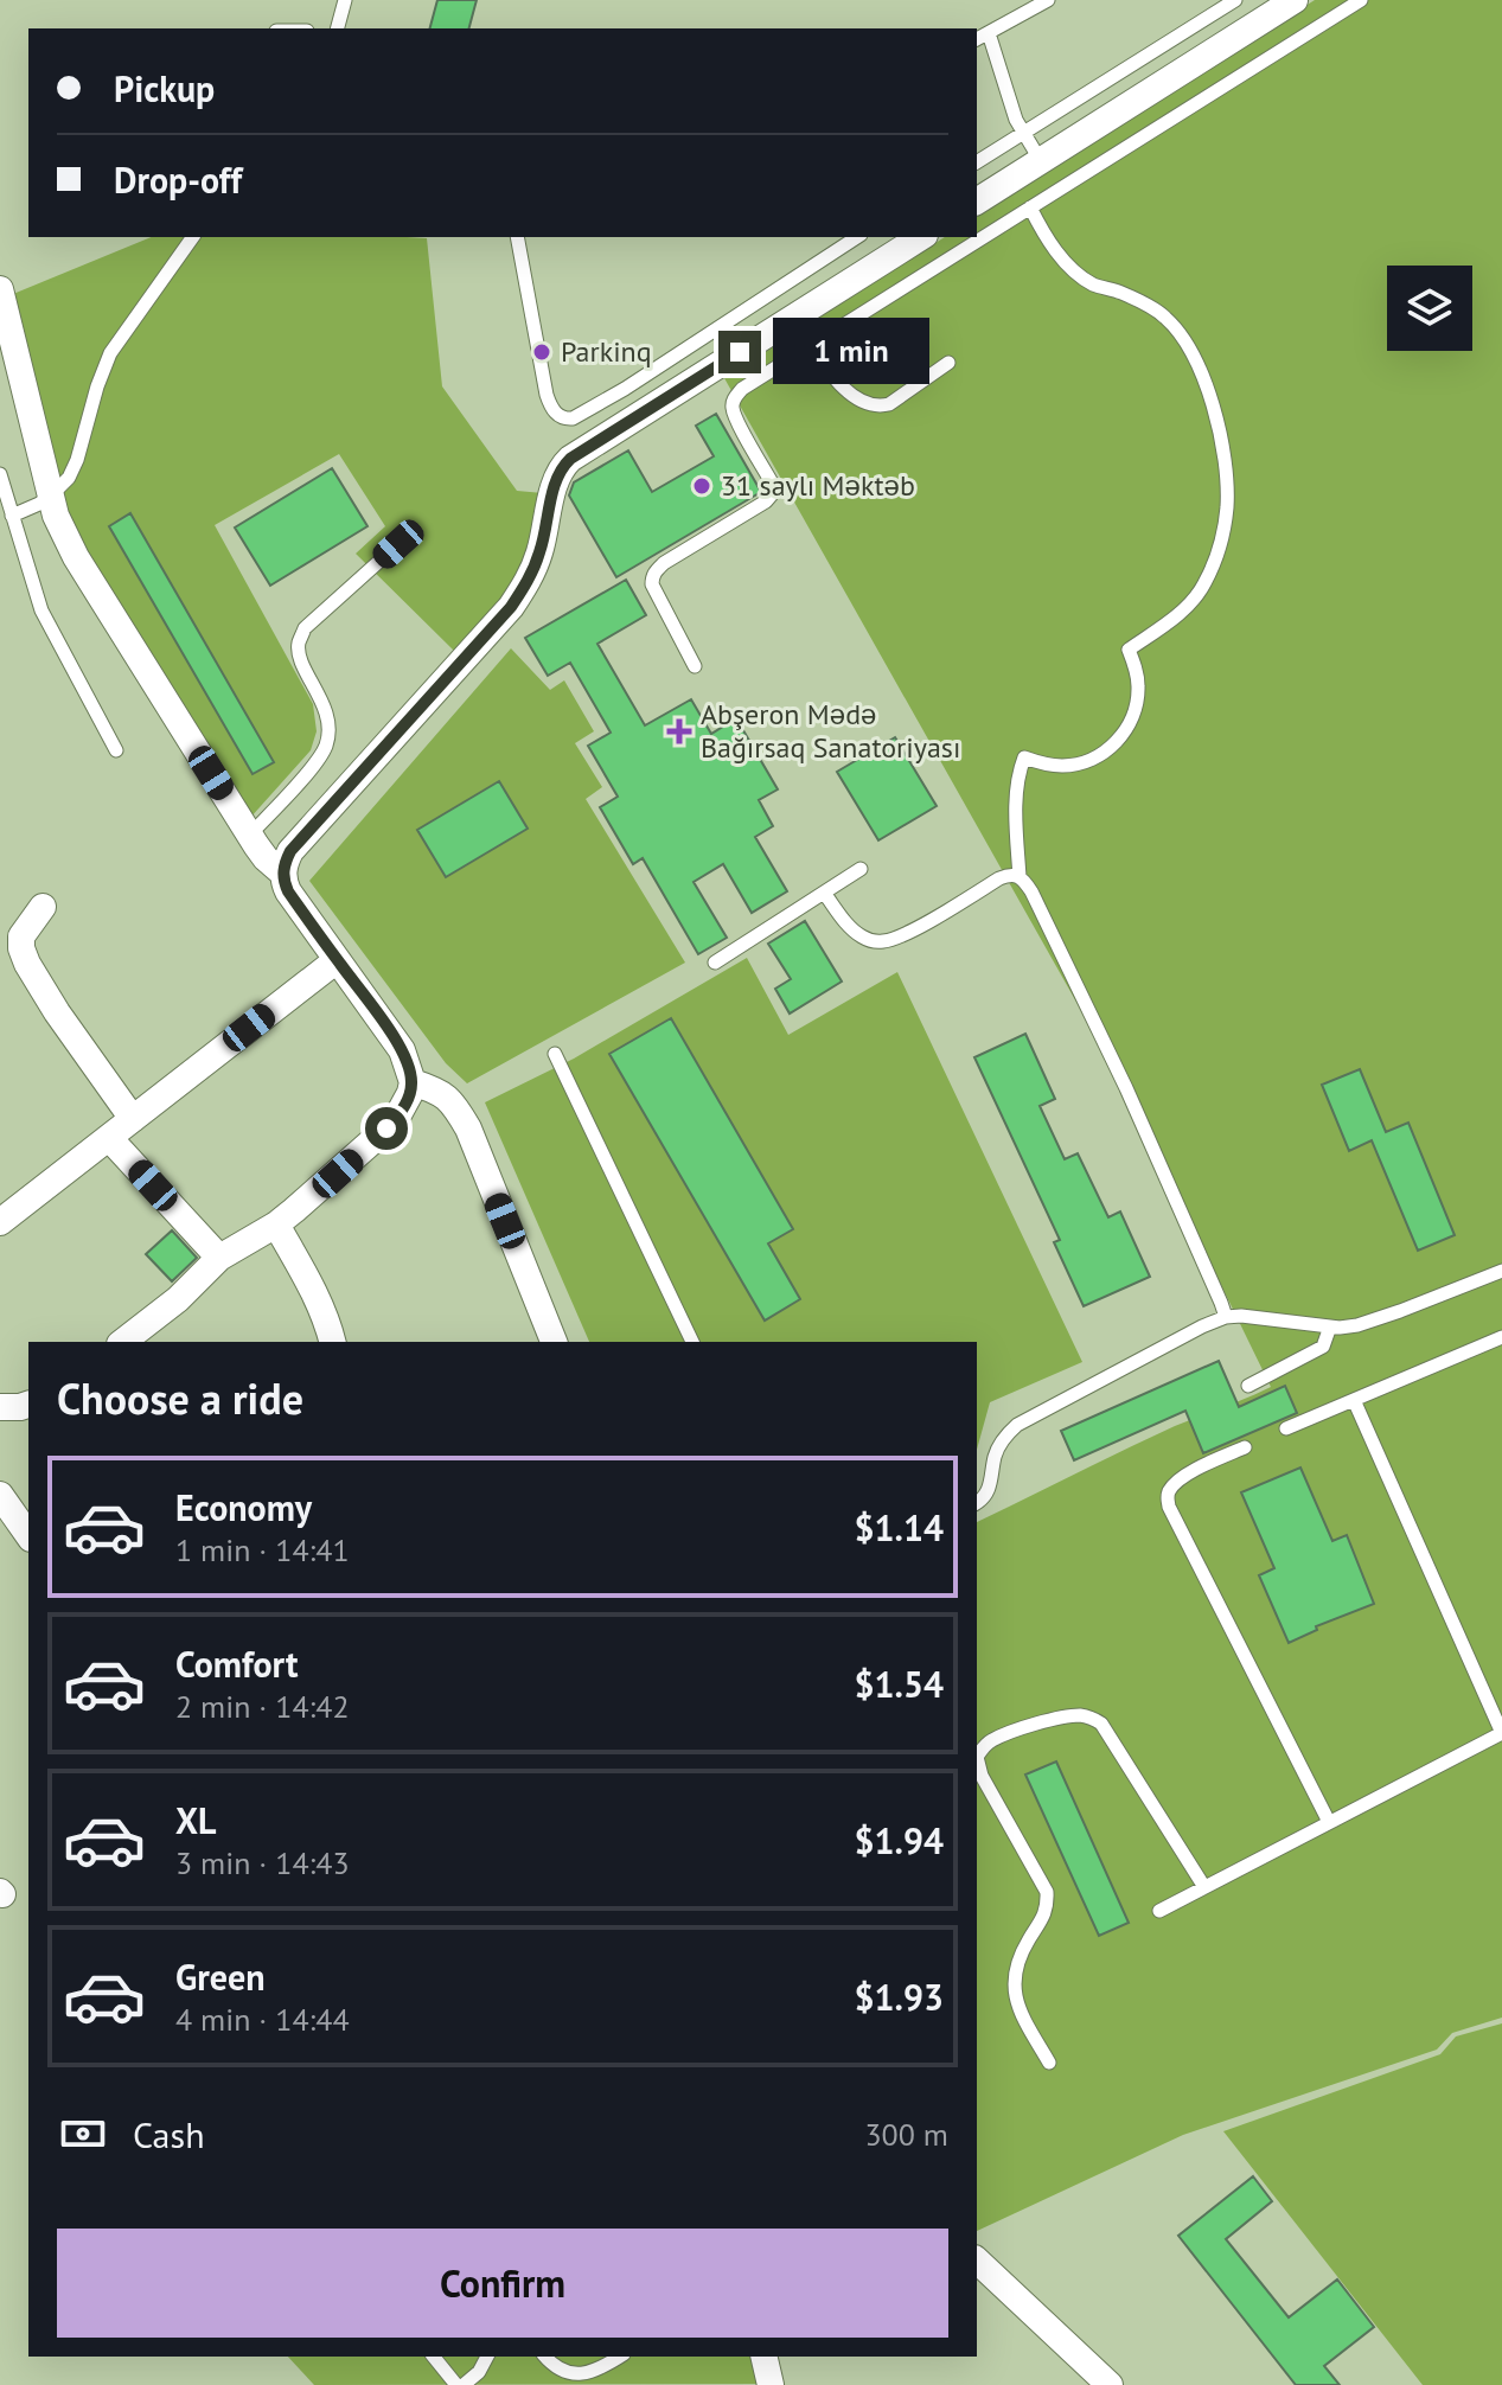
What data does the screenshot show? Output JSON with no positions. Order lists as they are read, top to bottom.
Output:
{
  "places": {
    "other": ["Parkinq", "31 saylı Məktəb"],
    "health": ["Abşeron Mədə Bağırsaq Sanatoriyası"]
  },
  "page": {
    "banner": ["Pickup", "Drop-off"],
    "bubble": "1 min",
    "heading": "Choose a ride",
    "list": [
      {
        "name": "Economy",
        "note": "1 min · 14:41",
        "value": "$1.14"
      },
      {
        "name": "Comfort",
        "note": "2 min · 14:42",
        "value": "$1.54"
      },
      {
        "name": "XL",
        "note": "3 min · 14:43",
        "value": "$1.94"
      },
      {
        "name": "Green",
        "note": "4 min · 14:44",
        "value": "$1.93"
      }
    ],
    "pay": ["Cash", "300 m"],
    "buttons": "Confirm"
  }
}
